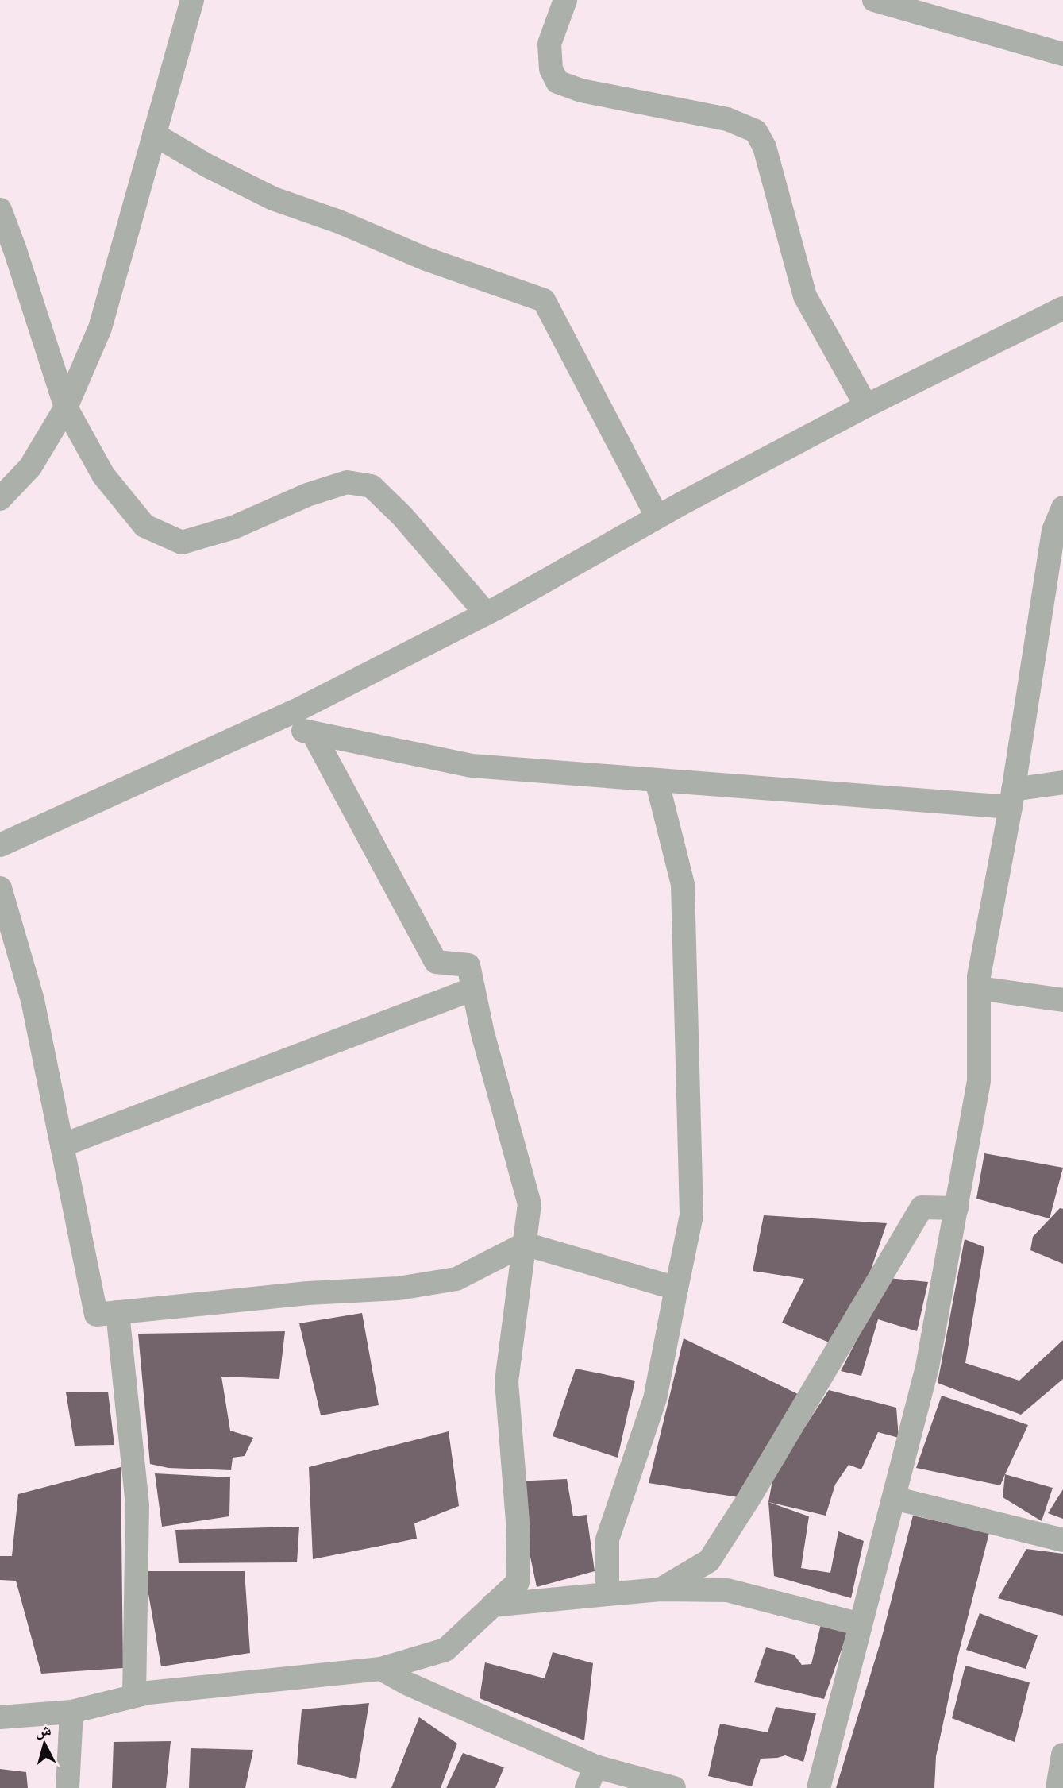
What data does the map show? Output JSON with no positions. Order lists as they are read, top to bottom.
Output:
{
  "north": "top"
}
